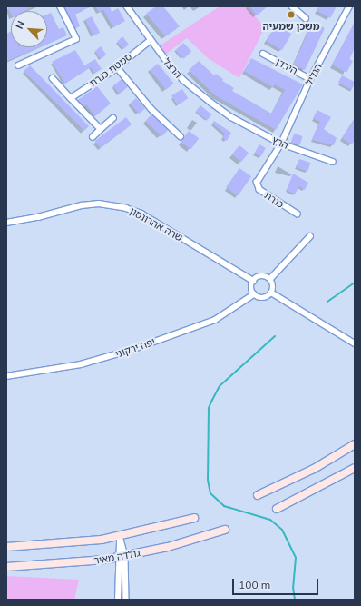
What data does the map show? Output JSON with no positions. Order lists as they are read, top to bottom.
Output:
{
  "streets": {
    "main road": ["גולדה מאיר"],
    "street": [
      "הירדן",
      "הרצל",
      "סמטת כנרת",
      "הגליל",
      "הרץ",
      "כנרת",
      "שרה אהרונסון",
      "יפה ירקוני"
    ]
  },
  "crossings": [
    ["הירדן", "הגליל"],
    ["הרצל", "סמטת כנרת"],
    ["הרצל", "הרץ"],
    ["הגליל", "הרץ"],
    ["הגליל", "כנרת"],
    ["הרץ", "כנרת"],
    ["שרה אהרונסון", "יפה ירקוני"]
  ],
  "places": ["משכן שמעיה"],
  "scale_bar": "100 m",
  "north": "top left"
}
